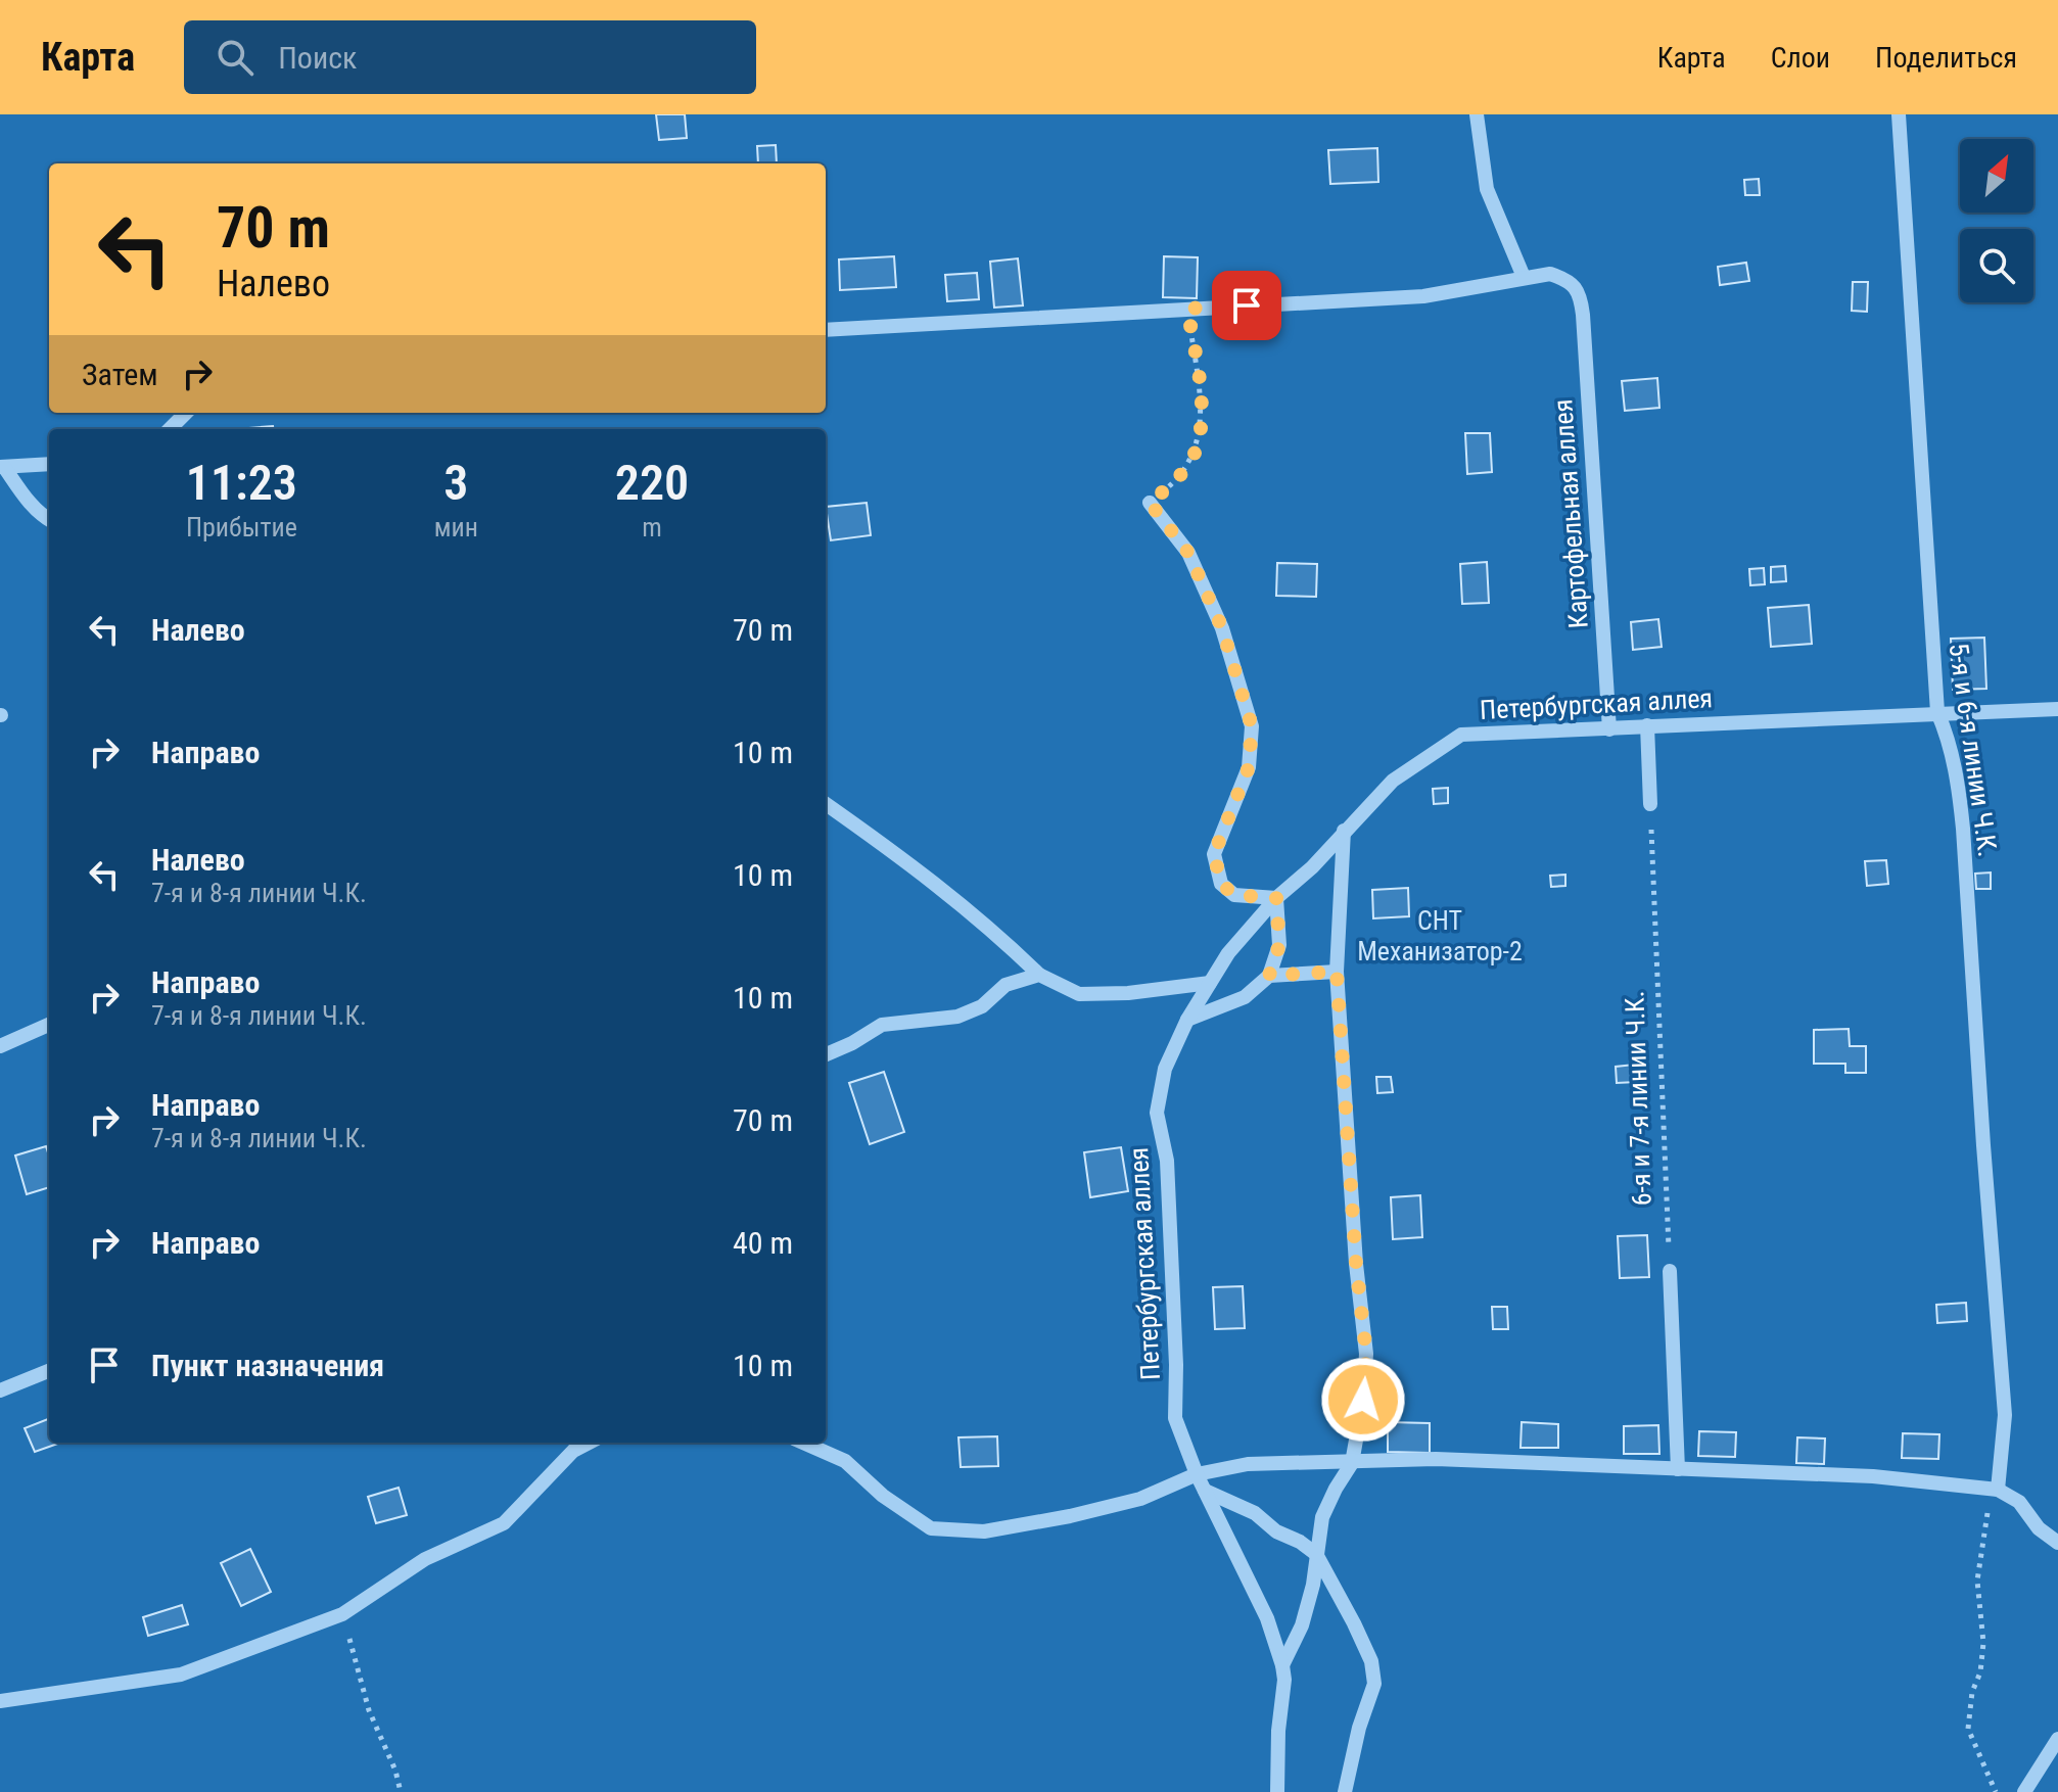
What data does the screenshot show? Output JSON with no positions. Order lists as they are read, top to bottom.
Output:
{
  "streets": {
    "street": ["Картофельная аллея", "Петербургская аллея", "5-я и 6-я линии Ч.К."],
    "path": ["6-я и 7-я линии Ч.К."]
  },
  "crossings": [
    ["Картофельная аллея", "Петербургская аллея"],
    ["Петербургская аллея", "5-я и 6-я линии Ч.К."]
  ],
  "parks": ["СНТ Механизатор-2"],
  "north": "top right",
  "page": {
    "header": "Карта",
    "search": "Поиск",
    "nav": ["Карта", "Слои", "Поделиться"],
    "turn": ["70 m", "Налево"],
    "then": "Затем",
    "eta": [
      "11:23",
      "Прибытие",
      "3",
      "мин",
      "220",
      "m"
    ],
    "list": [
      {
        "name": "Налево",
        "value": "70 m"
      },
      {
        "name": "Направо",
        "value": "10 m"
      },
      {
        "name": "Налево",
        "note": "7-я и 8-я линии Ч.К.",
        "value": "10 m"
      },
      {
        "name": "Направо",
        "note": "7-я и 8-я линии Ч.К.",
        "value": "10 m"
      },
      {
        "name": "Направо",
        "note": "7-я и 8-я линии Ч.К.",
        "value": "70 m"
      },
      {
        "name": "Направо",
        "value": "40 m"
      },
      {
        "name": "Пункт назначения",
        "value": "10 m"
      }
    ]
  }
}
